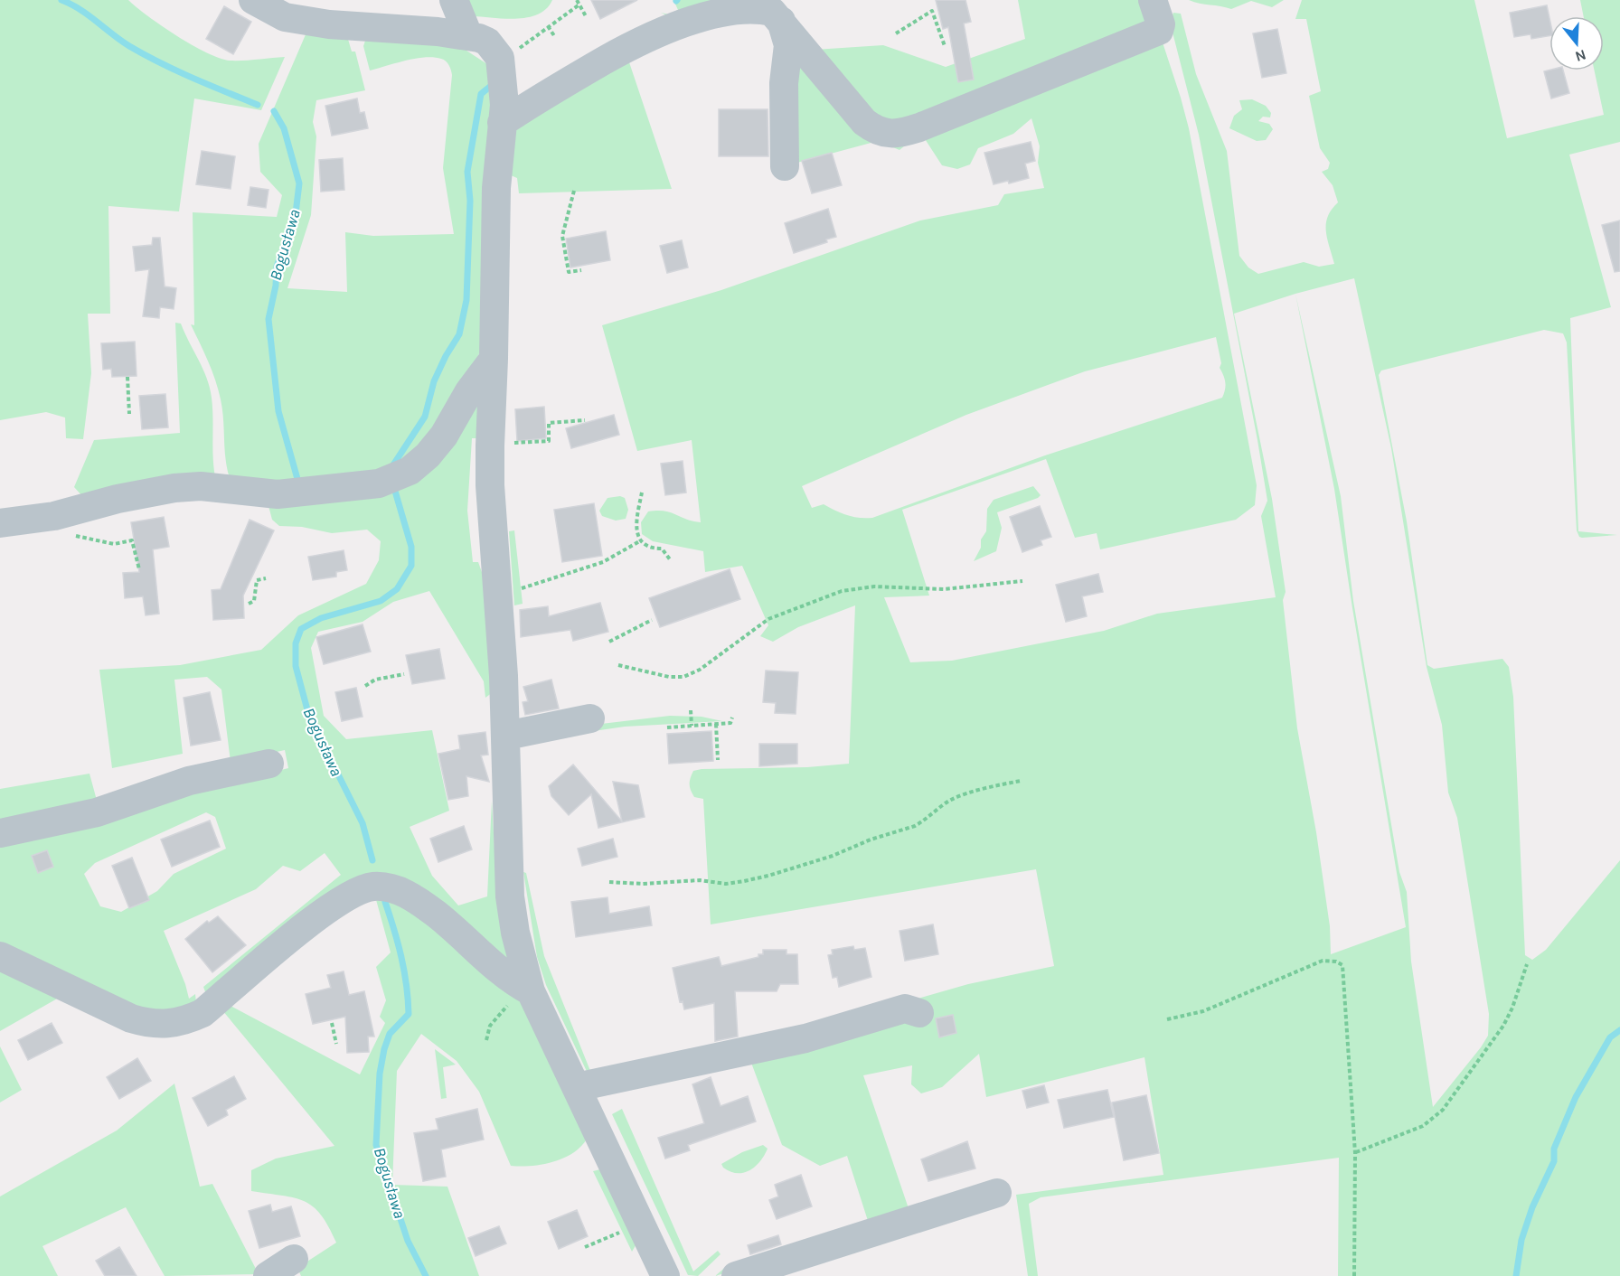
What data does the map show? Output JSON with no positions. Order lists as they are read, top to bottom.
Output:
{
  "water": ["Bogusława"],
  "north": "bottom"
}
